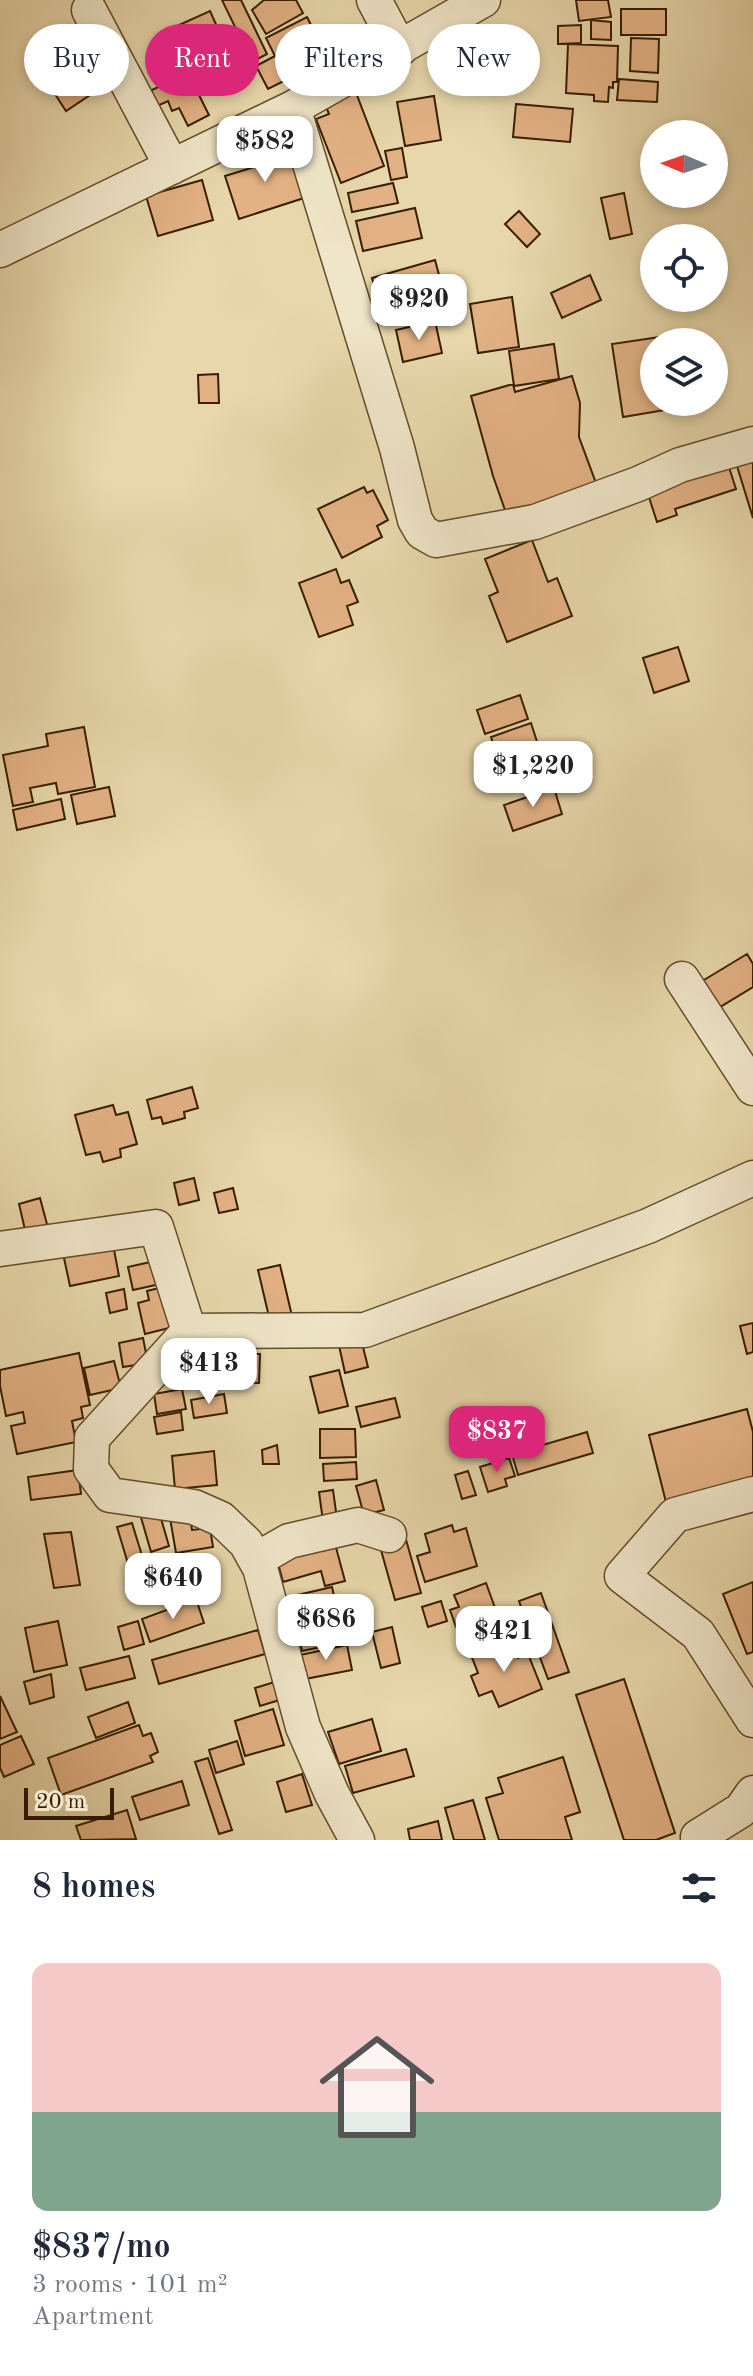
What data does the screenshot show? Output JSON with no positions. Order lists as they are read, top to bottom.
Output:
{
  "scale_bar": "20 m",
  "north": "left",
  "page": {
    "chip": [
      "Buy",
      "Rent",
      "Filters",
      "New"
    ],
    "price": [
      "$582",
      "$920",
      "$1,220",
      "$413",
      "$837",
      "$640",
      "$686",
      "$421"
    ],
    "scale": "20 m",
    "heading": "8 homes",
    "list": [
      {
        "name": "$837/mo",
        "note": "3 rooms · 101 m² · Apartment"
      }
    ]
  }
}
